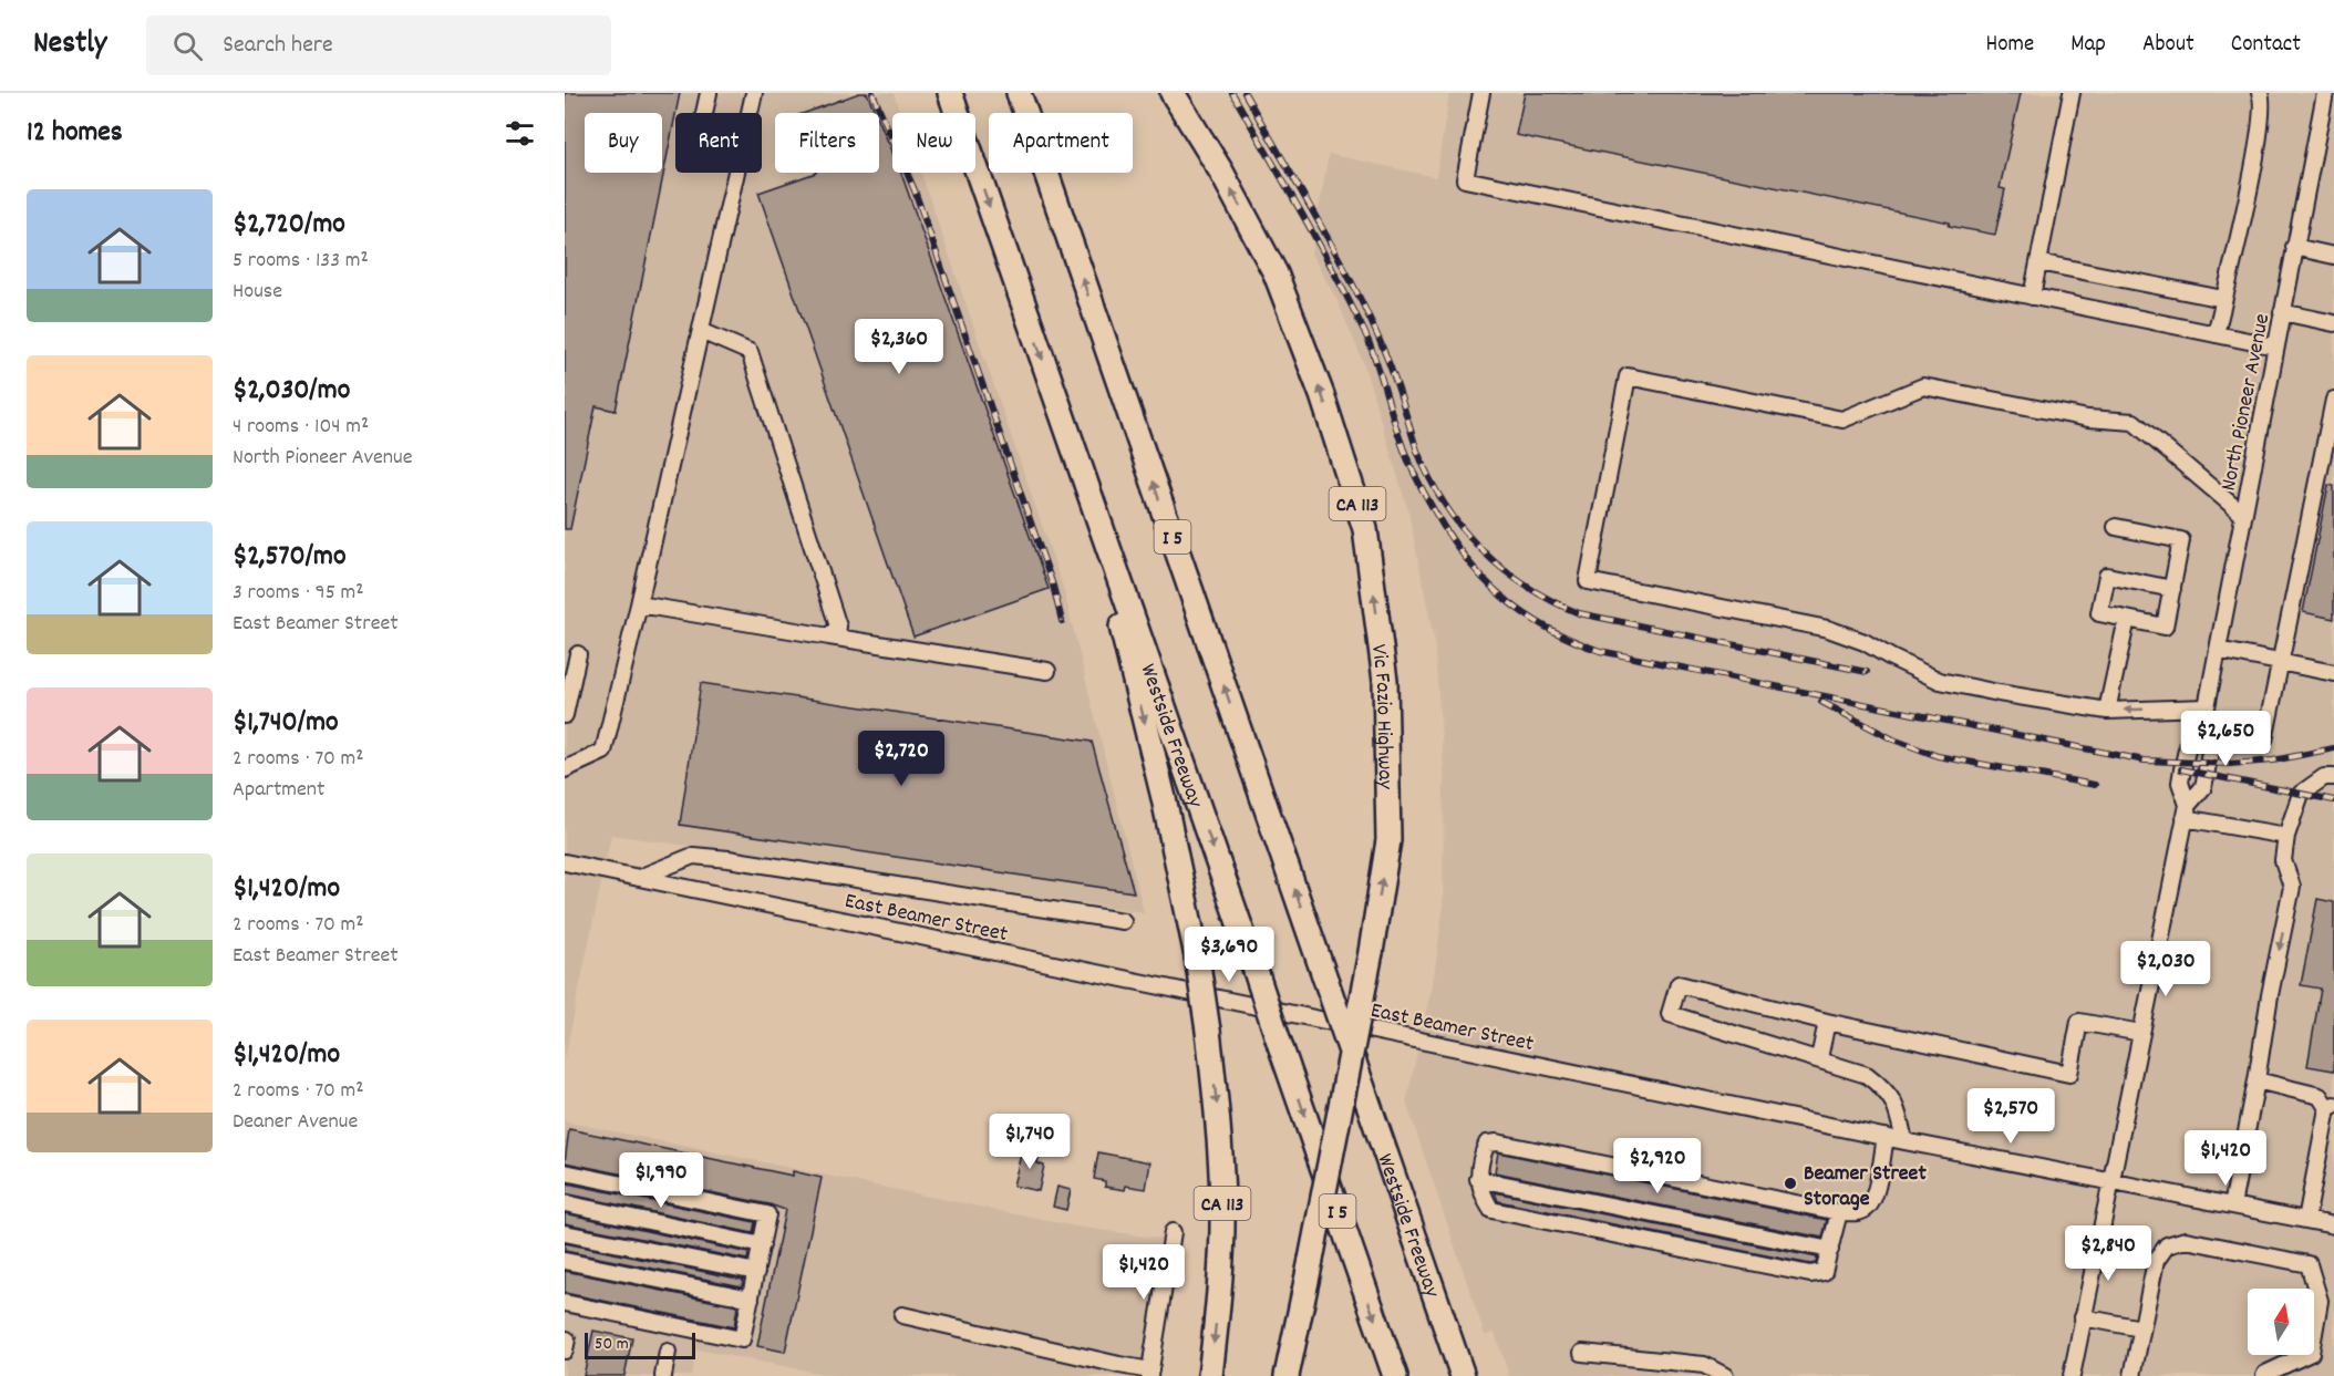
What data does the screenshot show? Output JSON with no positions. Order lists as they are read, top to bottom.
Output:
{
  "streets": {
    "highway": [
      "CA 113",
      "I 5",
      "Vic Fazio Highway",
      "Westside Freeway"
    ],
    "street": ["North Pioneer Avenue", "East Beamer Street"]
  },
  "crossings": [
    ["North Pioneer Avenue", "East Beamer Street"],
    ["CA 113", "Westside Freeway"]
  ],
  "places": ["Beamer Street Storage"],
  "scale_bar": "50 m",
  "north": "top",
  "page": {
    "header": "Nestly",
    "search": "Search here",
    "nav": [
      "Home",
      "Map",
      "About",
      "Contact"
    ],
    "heading": "12 homes",
    "chip": [
      "Buy",
      "Rent",
      "Filters",
      "New",
      "Apartment"
    ],
    "list": [
      {
        "name": "$2,720/mo",
        "note": "5 rooms · 133 m² · House"
      },
      {
        "name": "$2,030/mo",
        "note": "4 rooms · 104 m² · North Pioneer Avenue"
      },
      {
        "name": "$2,570/mo",
        "note": "3 rooms · 95 m² · East Beamer Street"
      },
      {
        "name": "$1,740/mo",
        "note": "2 rooms · 70 m² · Apartment"
      },
      {
        "name": "$1,420/mo",
        "note": "2 rooms · 70 m² · East Beamer Street"
      },
      {
        "name": "$1,420/mo",
        "note": "2 rooms · 70 m² · Deaner Avenue"
      }
    ],
    "price": [
      "$2,360",
      "$2,650",
      "$2,720",
      "$3,690",
      "$2,030",
      "$2,570",
      "$1,740",
      "$1,420",
      "$2,920",
      "$1,990",
      "$2,840",
      "$1,420"
    ],
    "scale": "50 m"
  }
}
